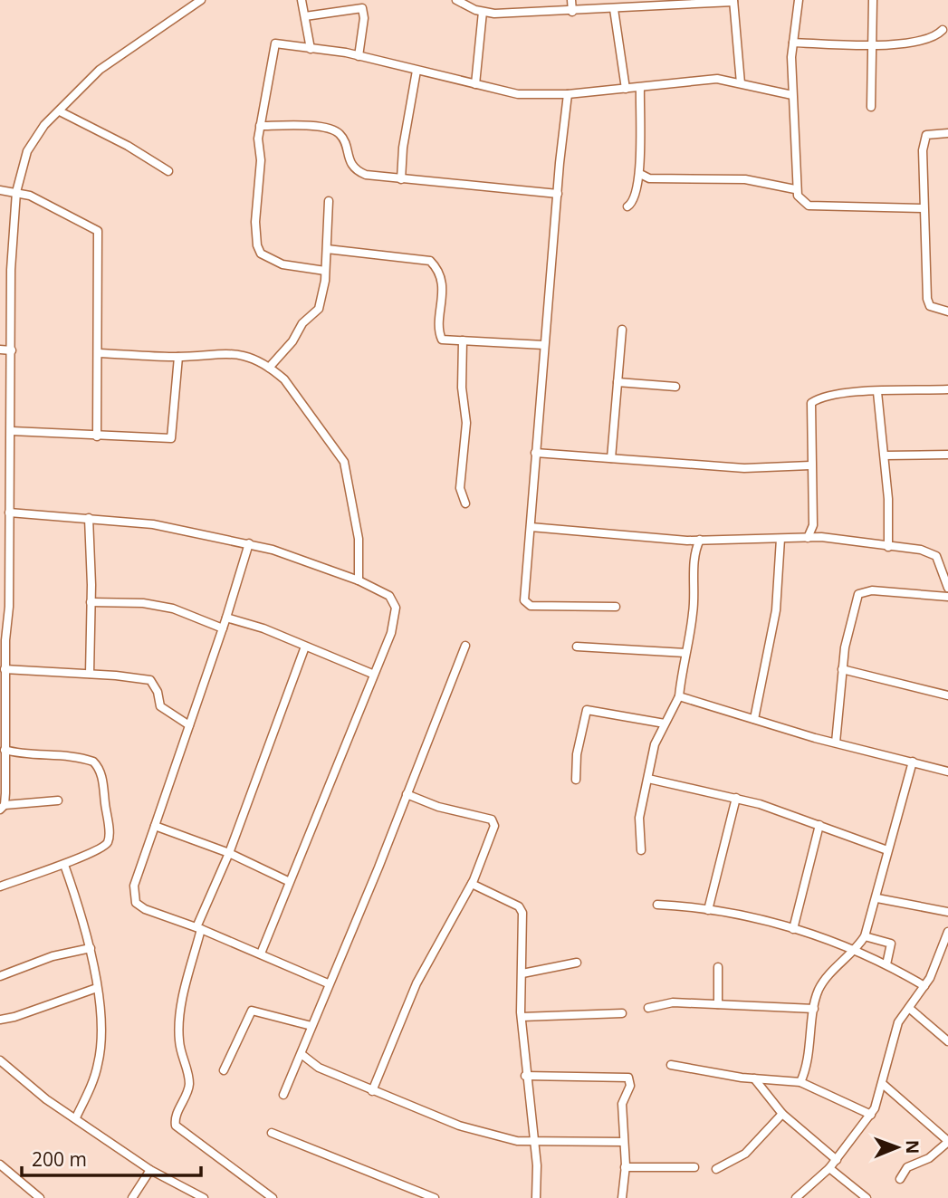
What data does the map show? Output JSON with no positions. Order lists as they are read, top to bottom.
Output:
{
  "scale_bar": "200 m",
  "north": "right"
}
